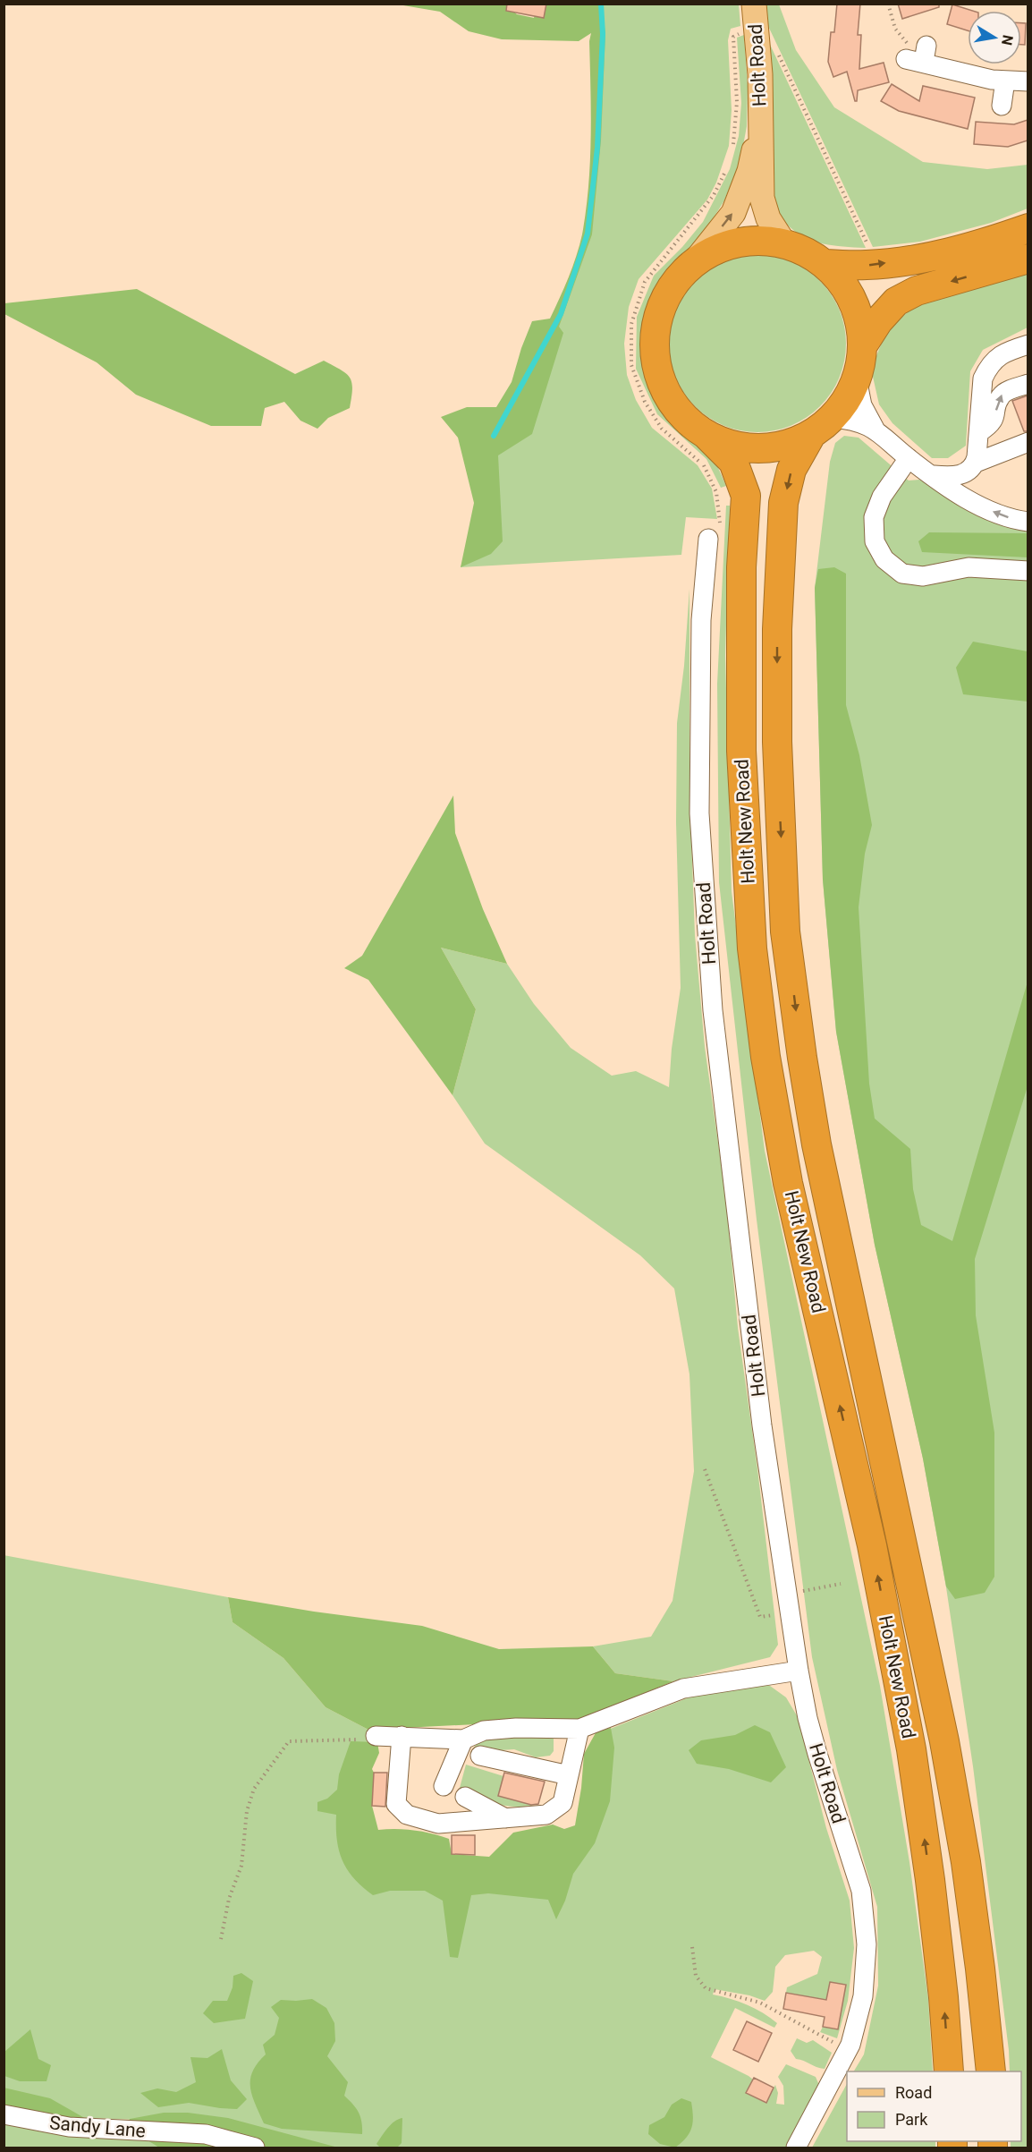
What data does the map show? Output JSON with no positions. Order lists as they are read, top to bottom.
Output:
{
  "streets": {
    "highway": ["Holt New Road"],
    "main road": ["Holt Road"],
    "street": ["Sandy Lane"]
  },
  "legend": ["Road", "Park"],
  "north": "right"
}
